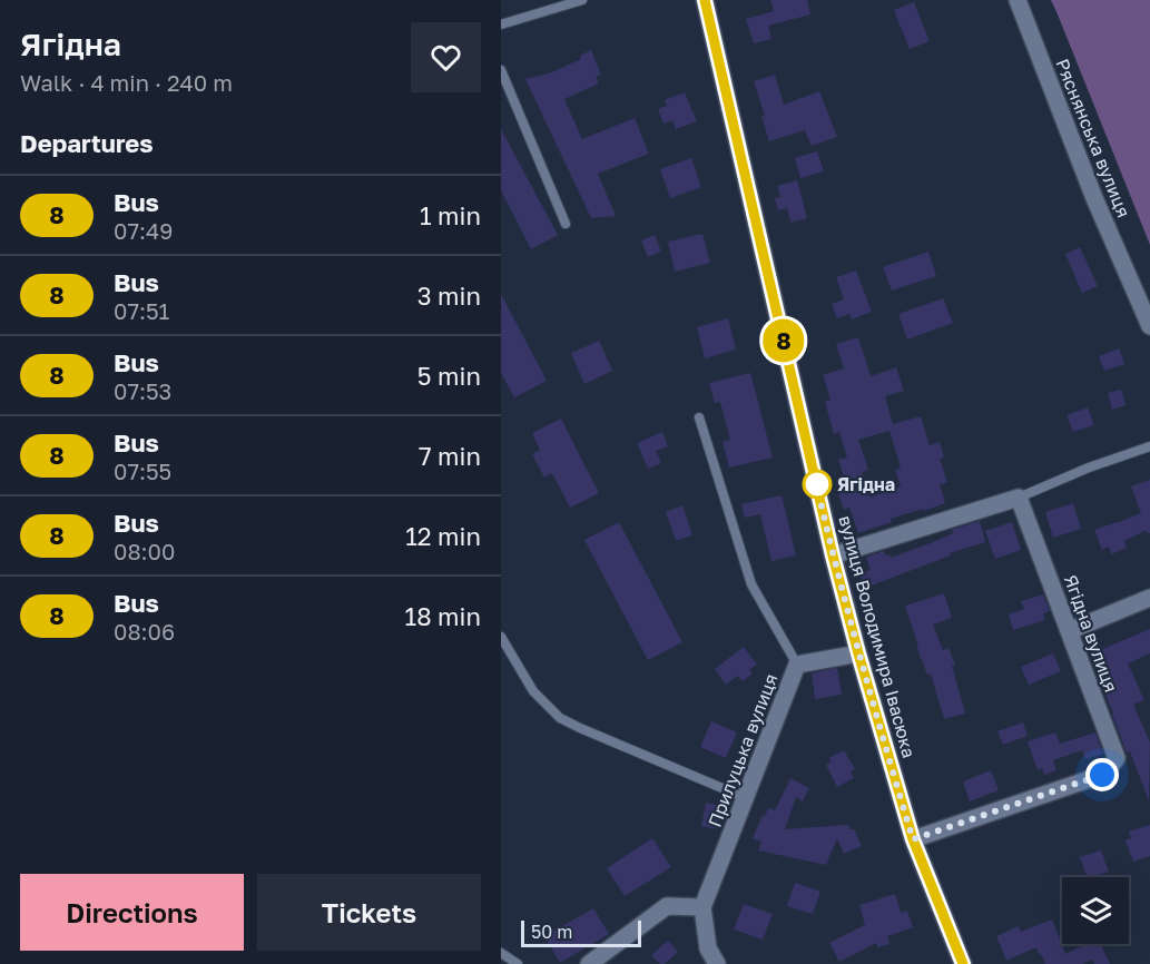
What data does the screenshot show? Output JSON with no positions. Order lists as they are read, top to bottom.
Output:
{
  "streets": {
    "street": [
      "Ряснянська вулиця",
      "Ягідна вулиця",
      "вулиця Володимира Івасюка",
      "Прилуцька вулиця"
    ]
  },
  "crossings": [
    ["Ягідна вулиця", "вулиця Володимира Івасюка"],
    ["вулиця Володимира Івасюка", "Прилуцька вулиця"]
  ],
  "places": ["Ягідна"],
  "lines": ["bus line 8"],
  "scale_bar": "50 m",
  "page": {
    "heading": [
      ["Ягідна", "Walk · 4 min · 240 m"],
      "Departures"
    ],
    "on_map": "8",
    "list": [
      {
        "mark": "8",
        "name": "Bus",
        "note": "07:49",
        "value": "1 min"
      },
      {
        "mark": "8",
        "name": "Bus",
        "note": "07:51",
        "value": "3 min"
      },
      {
        "mark": "8",
        "name": "Bus",
        "note": "07:53",
        "value": "5 min"
      },
      {
        "mark": "8",
        "name": "Bus",
        "note": "07:55",
        "value": "7 min"
      },
      {
        "mark": "8",
        "name": "Bus",
        "note": "08:00",
        "value": "12 min"
      },
      {
        "mark": "8",
        "name": "Bus",
        "note": "08:06",
        "value": "18 min"
      }
    ],
    "buttons": ["Directions", "Tickets"],
    "scale": "50 m"
  }
}
